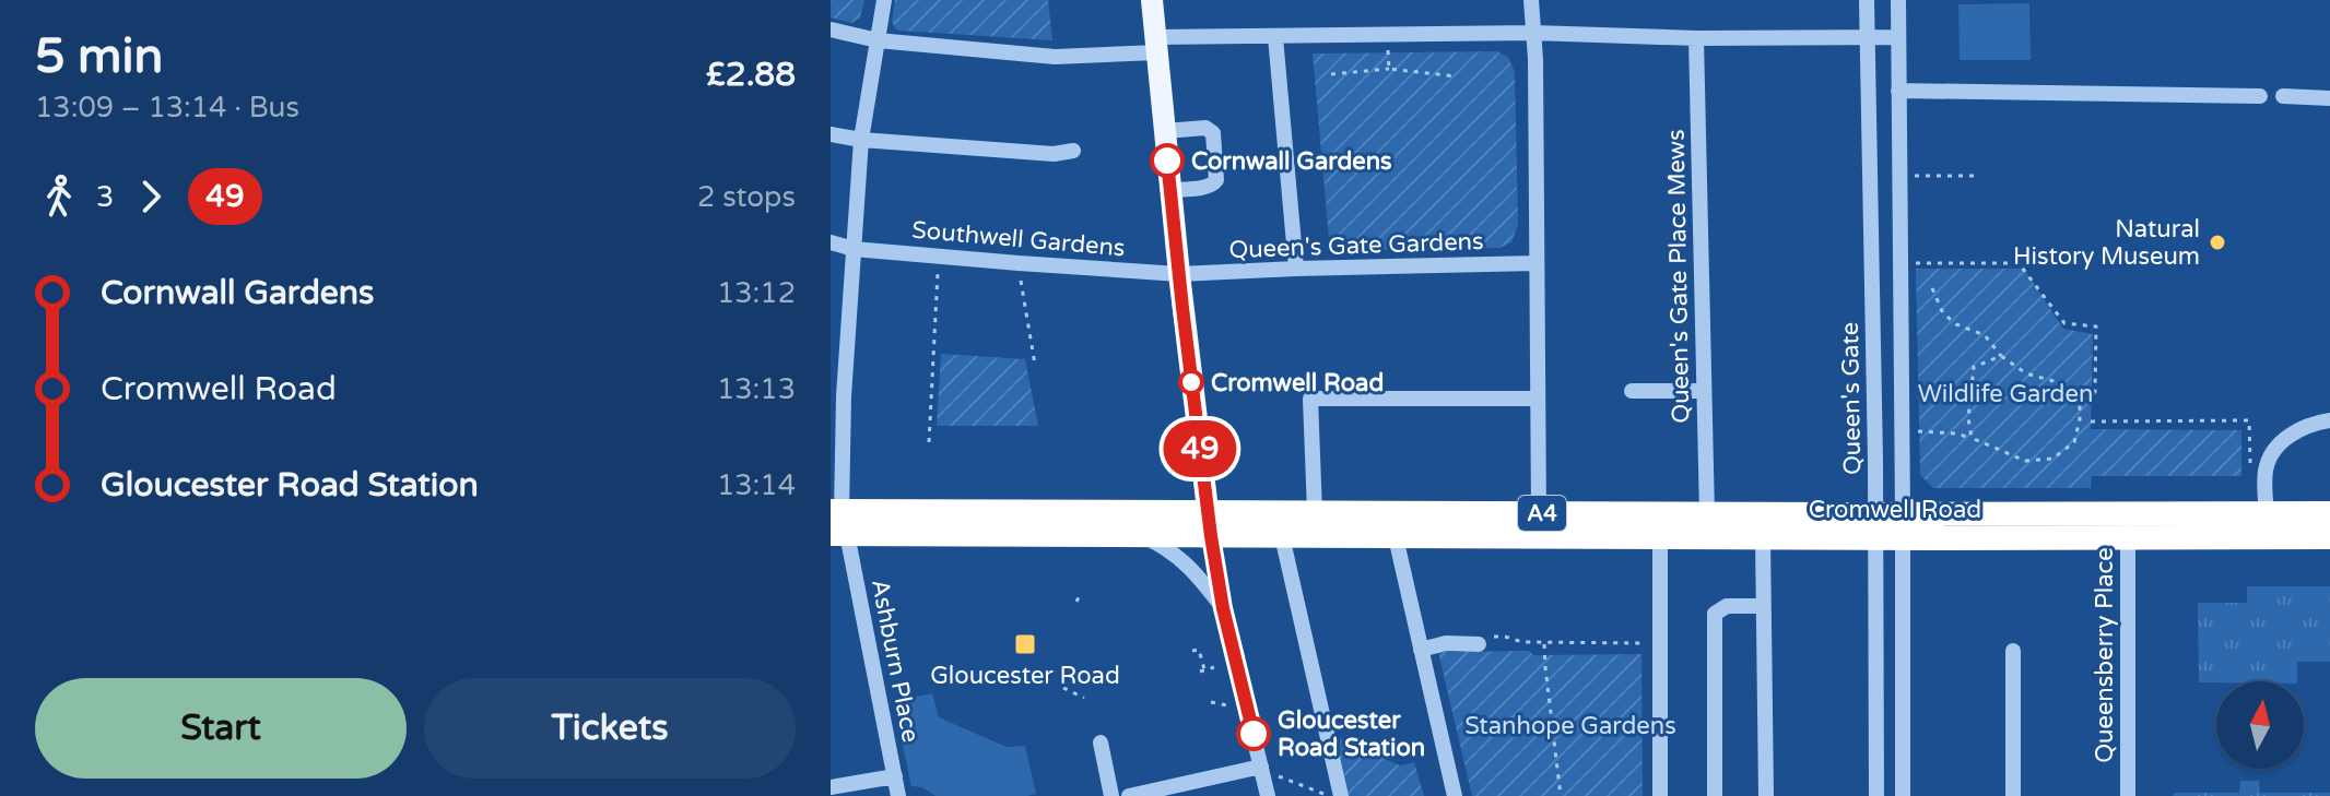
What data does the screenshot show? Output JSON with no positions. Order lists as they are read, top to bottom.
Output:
{
  "streets": {
    "highway": ["Cromwell Road", "A4"],
    "street": [
      "Southwell Gardens",
      "Queen's Gate Gardens",
      "Queen's Gate Place Mews",
      "Queen's Gate",
      "Queensberry Place",
      "Ashburn Place"
    ]
  },
  "crossings": [
    ["Southwell Gardens", "Queen's Gate Gardens"],
    ["Southwell Gardens", "Ashburn Place"],
    ["Queen's Gate Place Mews", "Cromwell Road"],
    ["Queen's Gate", "Cromwell Road"],
    ["Cromwell Road", "Queensberry Place"],
    ["Cromwell Road", "Ashburn Place"]
  ],
  "parks": ["Wildlife Garden", "Stanhope Gardens"],
  "places": {
    "other": [
      "Cornwall Gardens",
      "Natural History Museum",
      "Cromwell Road",
      "Gloucester Road Station"
    ],
    "transit": ["Gloucester Road"]
  },
  "lines": ["bus line 49"],
  "north": "top",
  "page": {
    "heading": ["5 min", "13:09 – 13:14 · Bus", "£2.88"],
    "on_map": "49",
    "legs": ["3", "49", "2 stops"],
    "list": [
      {
        "name": "Cornwall Gardens",
        "value": "13:12"
      },
      {
        "name": "Cromwell Road",
        "value": "13:13"
      },
      {
        "name": "Gloucester Road Station",
        "value": "13:14"
      }
    ],
    "buttons": ["Start", "Tickets"]
  }
}
